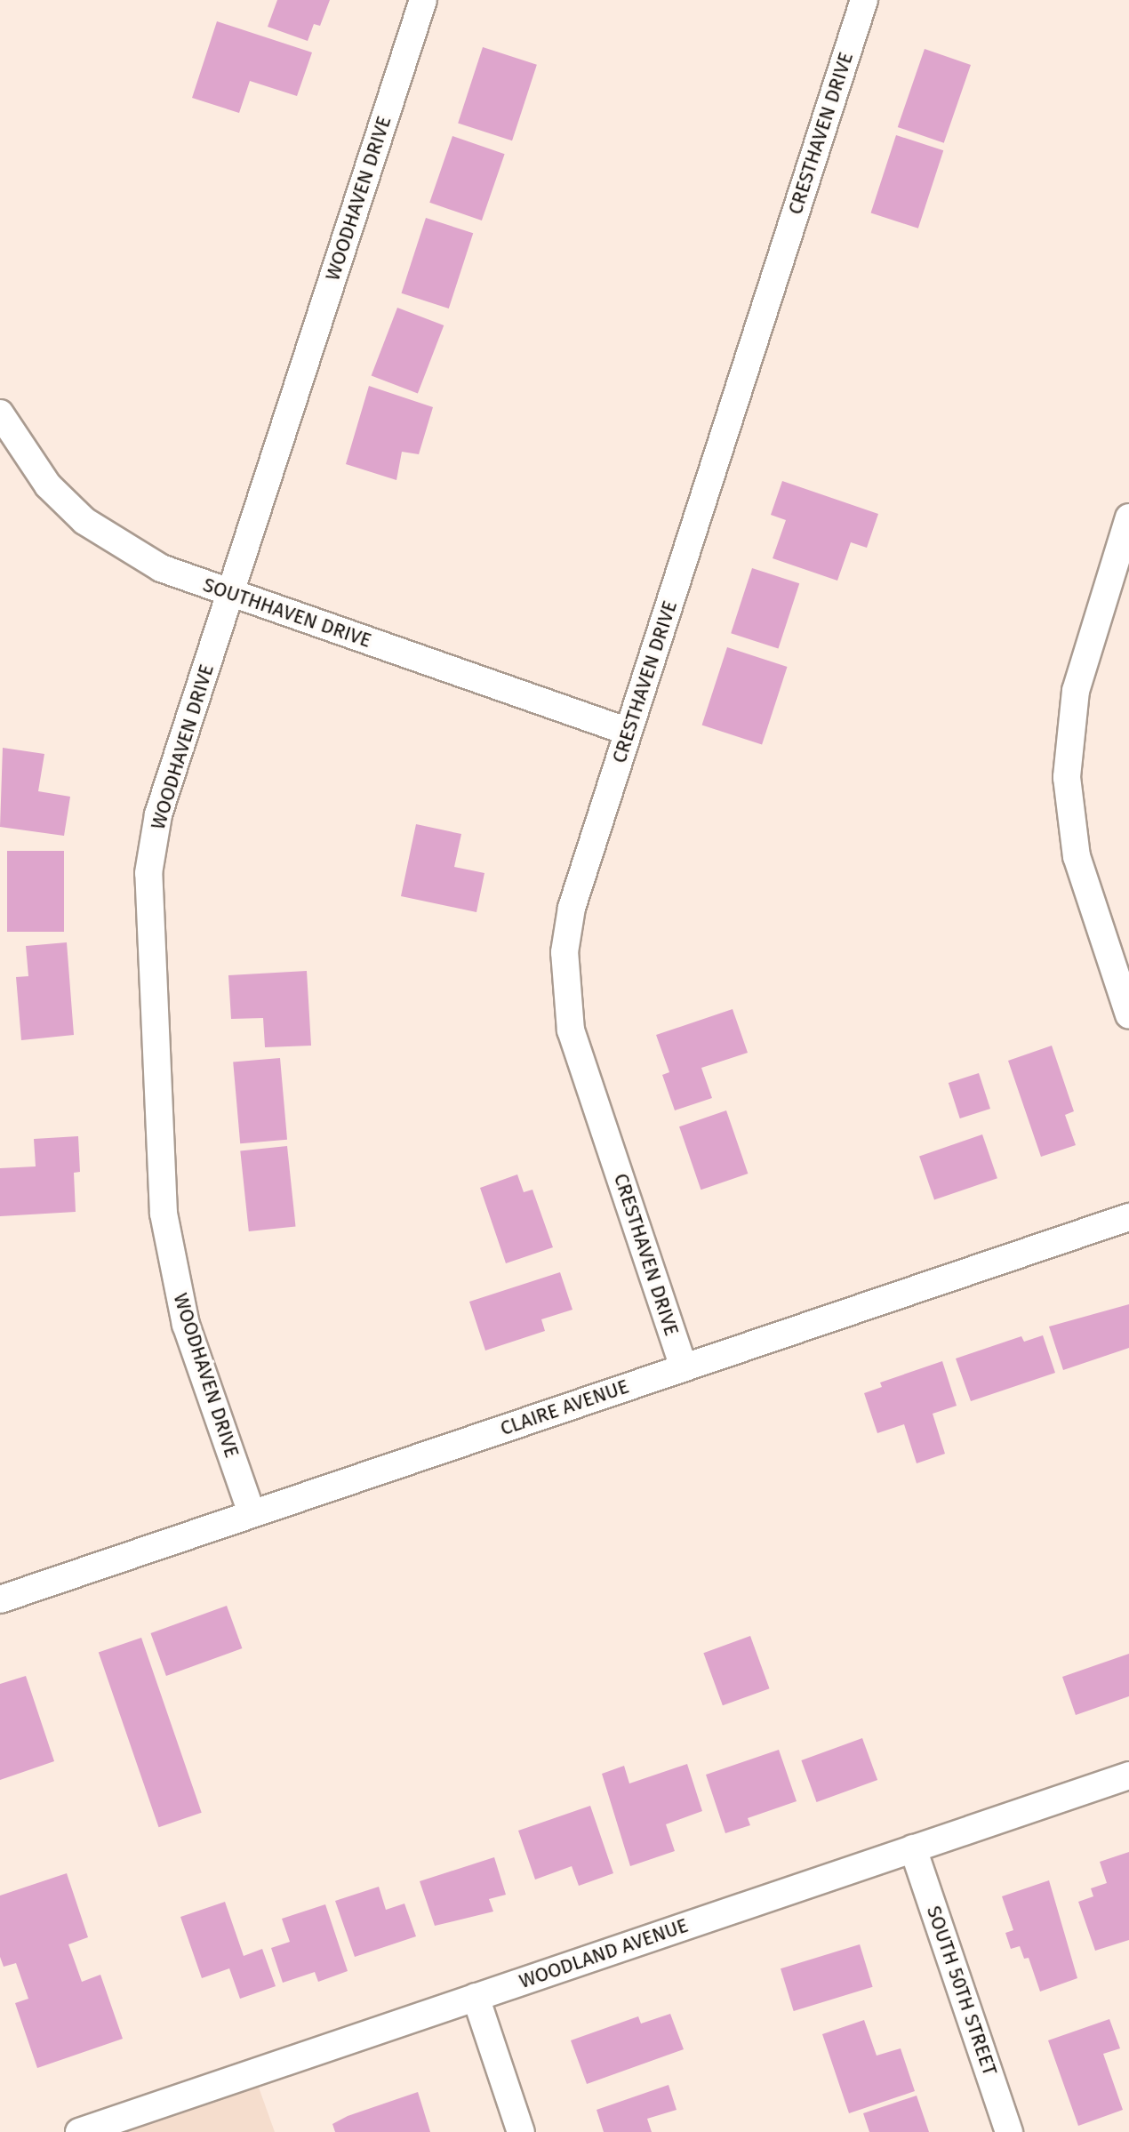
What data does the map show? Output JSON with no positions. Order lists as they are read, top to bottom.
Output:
{
  "streets": {
    "street": [
      "CRESTHAVEN DRIVE",
      "WOODHAVEN DRIVE",
      "SOUTHHAVEN DRIVE",
      "CLAIRE AVENUE",
      "WOODLAND AVENUE",
      "SOUTH 50TH STREET"
    ]
  },
  "crossings": [
    ["CRESTHAVEN DRIVE", "SOUTHHAVEN DRIVE"],
    ["CRESTHAVEN DRIVE", "CLAIRE AVENUE"],
    ["WOODHAVEN DRIVE", "SOUTHHAVEN DRIVE"],
    ["WOODHAVEN DRIVE", "CLAIRE AVENUE"],
    ["WOODLAND AVENUE", "SOUTH 50TH STREET"]
  ]
}
